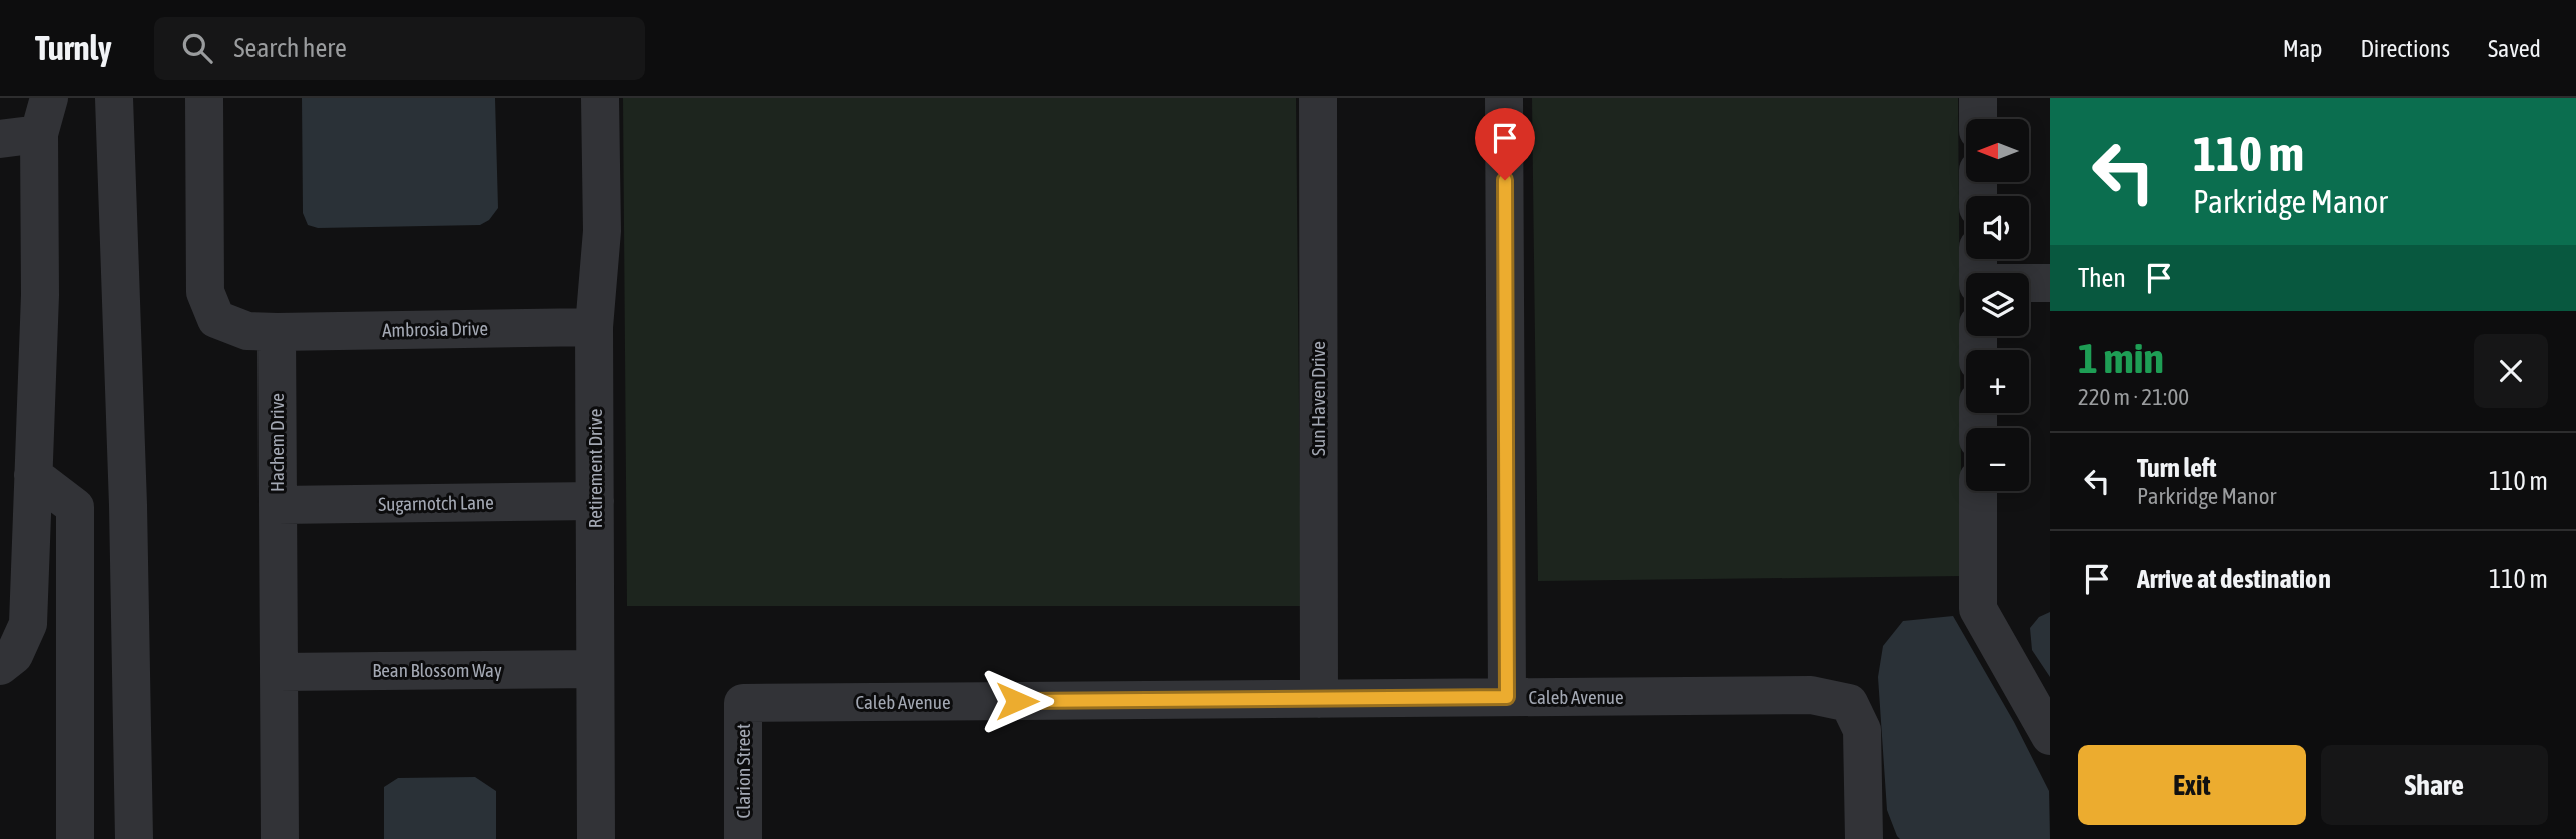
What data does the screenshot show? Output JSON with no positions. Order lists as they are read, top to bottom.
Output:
{
  "streets": {
    "street": [
      "Ambrosia Drive",
      "Sun Haven Drive",
      "Hachem Drive",
      "Retirement Drive",
      "Sugarnotch Lane",
      "Bean Blossom Way",
      "Caleb Avenue",
      "Clarion Street"
    ]
  },
  "crossings": [
    ["Ambrosia Drive", "Hachem Drive"],
    ["Ambrosia Drive", "Retirement Drive"],
    ["Sun Haven Drive", "Caleb Avenue"],
    ["Hachem Drive", "Sugarnotch Lane"],
    ["Hachem Drive", "Bean Blossom Way"],
    ["Retirement Drive", "Sugarnotch Lane"],
    ["Retirement Drive", "Bean Blossom Way"],
    ["Caleb Avenue", "Clarion Street"]
  ],
  "north": "left",
  "page": {
    "header": "Turnly",
    "search": "Search here",
    "nav": ["Map", "Directions", "Saved"],
    "turn": ["110 m", "Parkridge Manor"],
    "map_buttons": ["+", "−"],
    "then": "Then",
    "heading": ["1 min", "220 m · 21:00"],
    "list": [
      {
        "name": "Turn left",
        "note": "Parkridge Manor",
        "value": "110 m"
      },
      {
        "name": "Arrive at destination",
        "value": "110 m"
      }
    ],
    "buttons": ["Exit", "Share"]
  }
}
